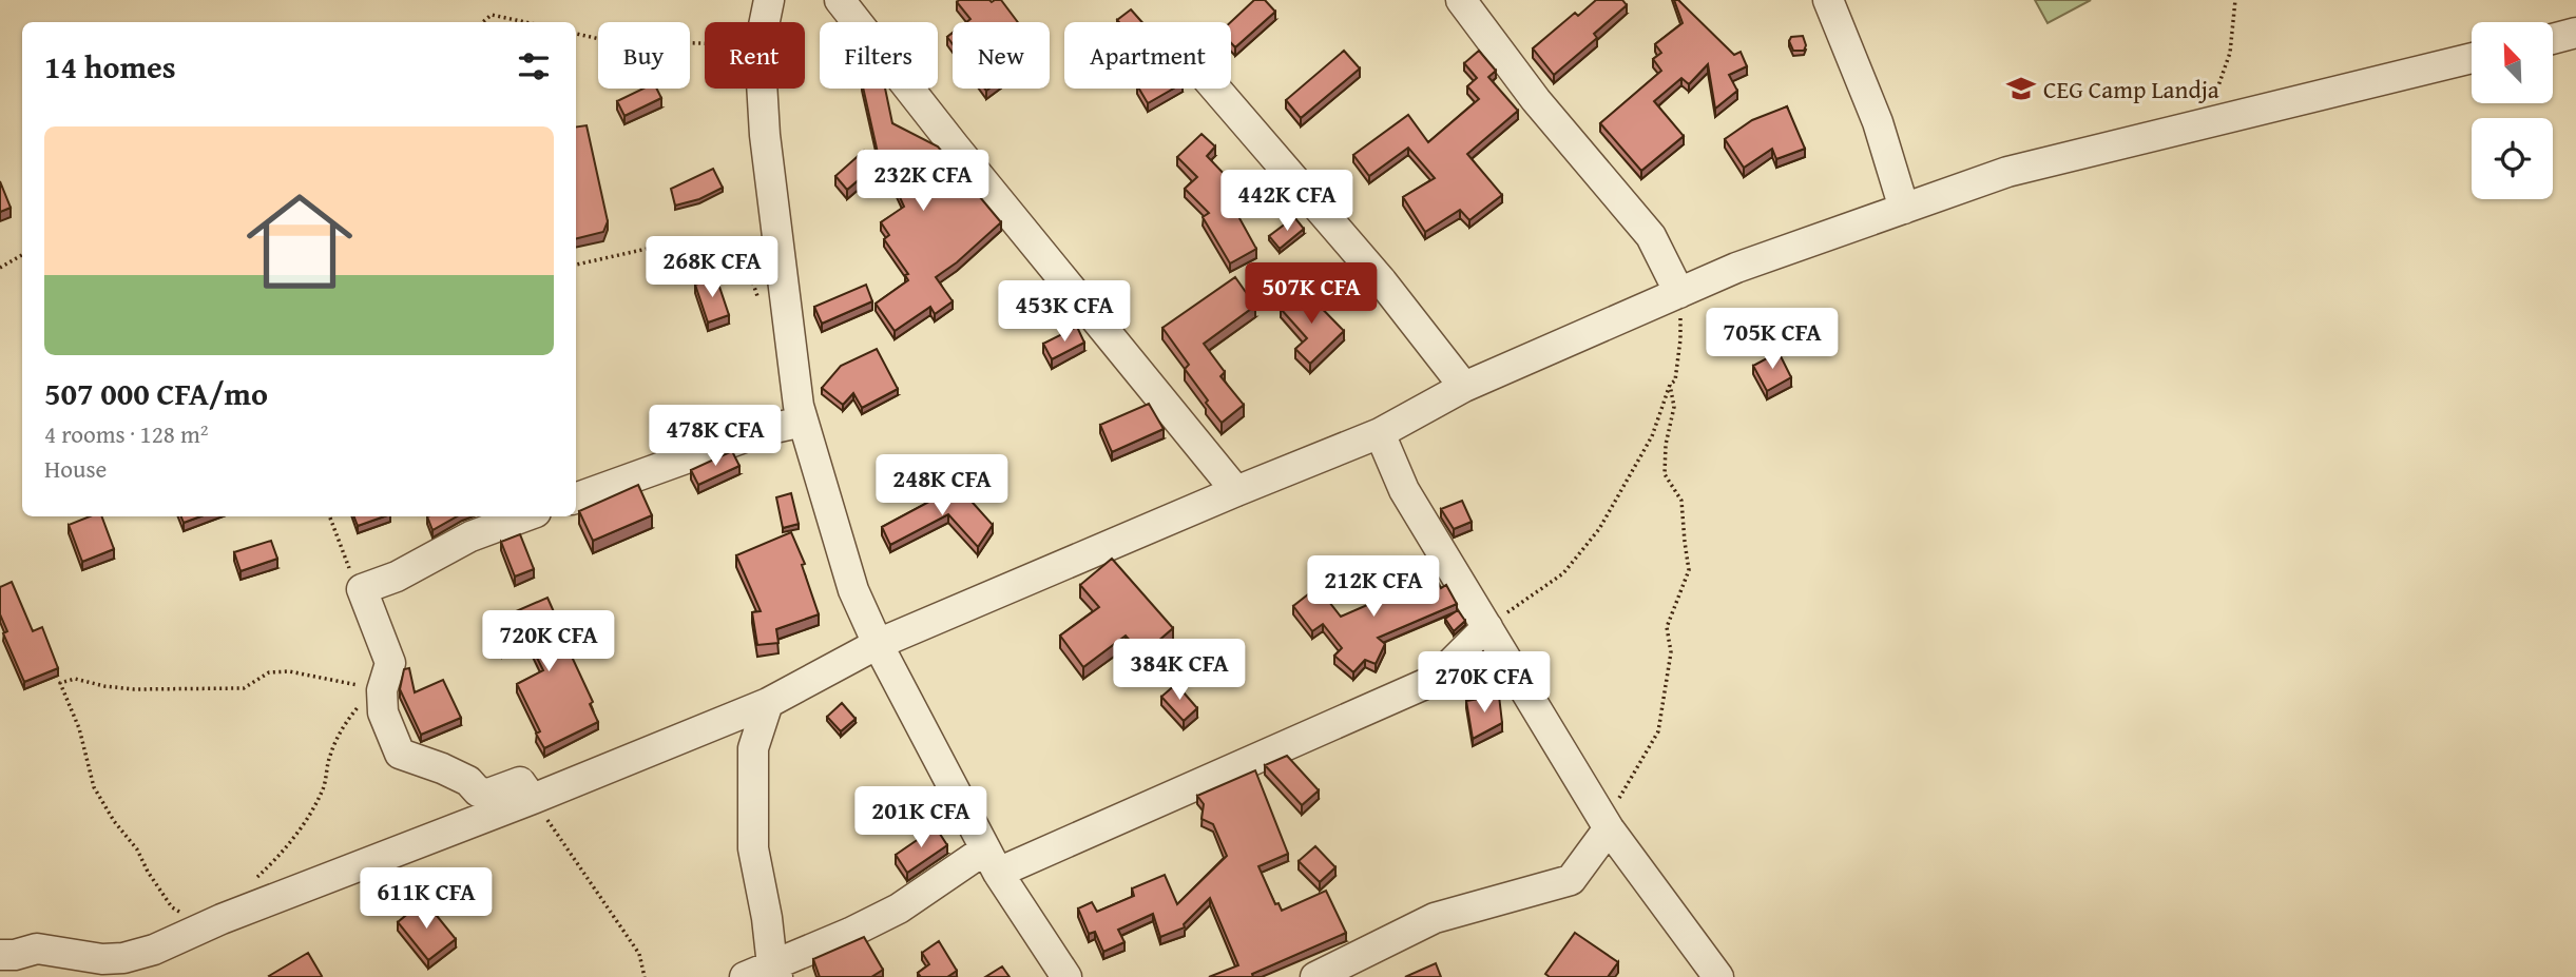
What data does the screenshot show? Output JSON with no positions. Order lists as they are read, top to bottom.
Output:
{
  "places": {
    "school or university": ["CEG Camp Landja"]
  },
  "north": "top left",
  "page": {
    "chip": [
      "Buy",
      "Rent",
      "Filters",
      "New",
      "Apartment"
    ],
    "heading": "14 homes",
    "list": [
      {
        "name": "507 000 CFA/mo",
        "note": "4 rooms · 128 m² · House"
      }
    ],
    "price": [
      "232K CFA",
      "442K CFA",
      "268K CFA",
      "507K CFA",
      "453K CFA",
      "705K CFA",
      "478K CFA",
      "248K CFA",
      "212K CFA",
      "720K CFA",
      "384K CFA",
      "270K CFA",
      "201K CFA",
      "611K CFA"
    ]
  }
}
